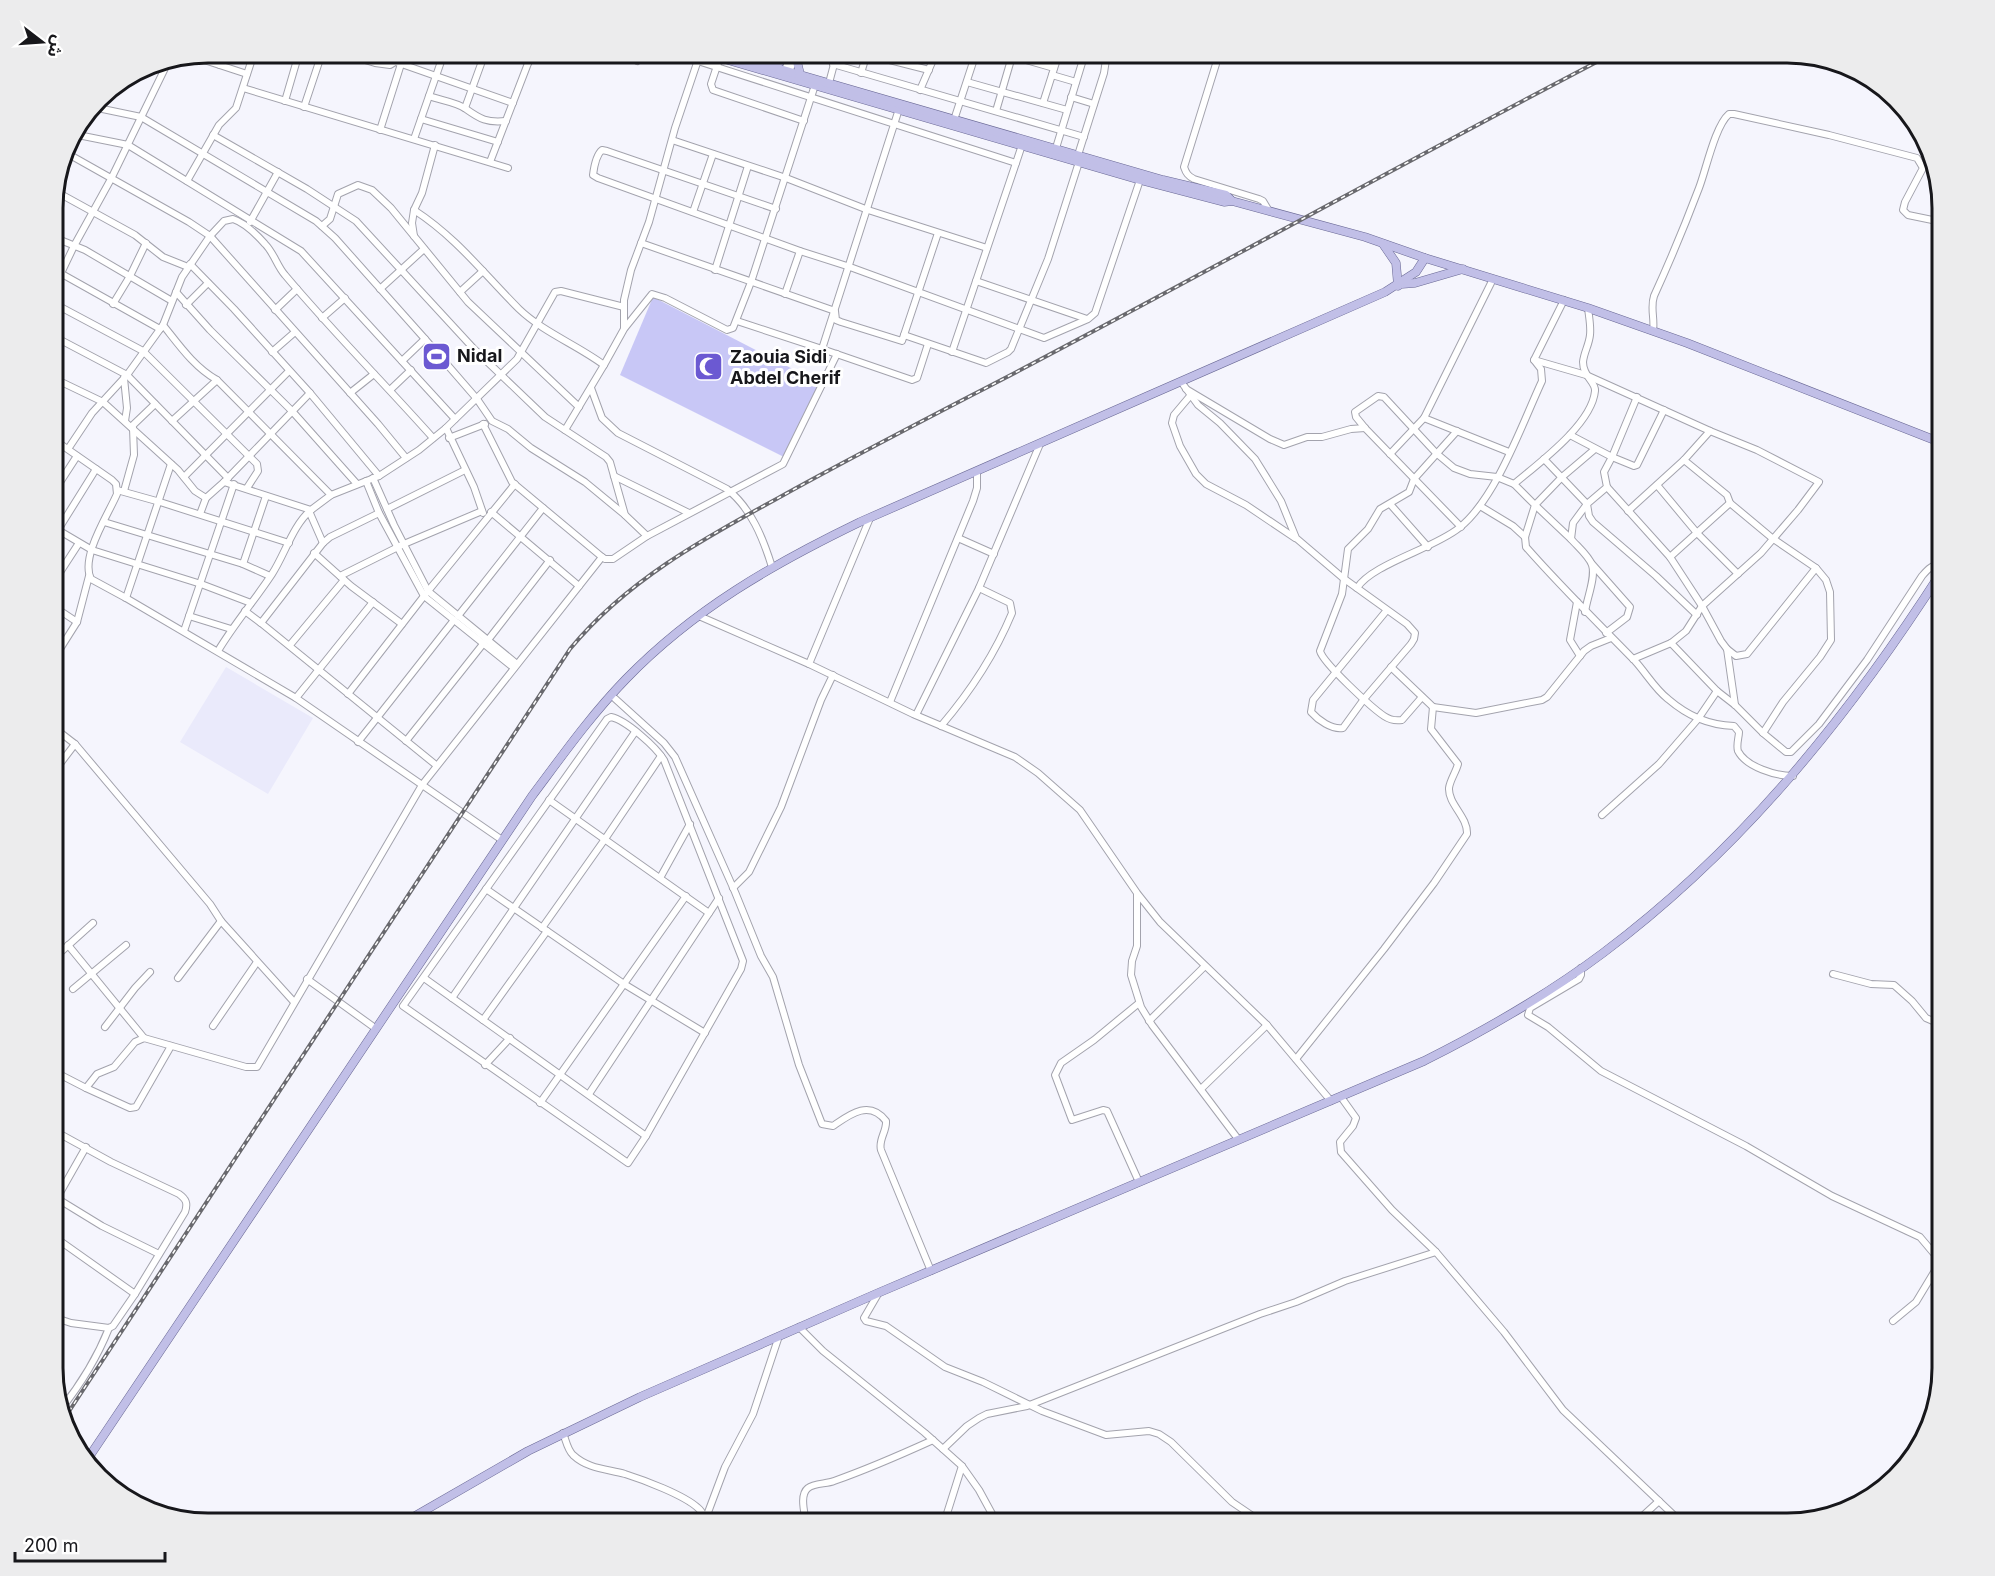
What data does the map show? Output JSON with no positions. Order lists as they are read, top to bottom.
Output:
{
  "places": {
    "sports": ["Nidal"],
    "mosque": ["Zaouia Sidi Abdel Cherif"]
  },
  "scale_bar": "200 m",
  "north": "right"
}
